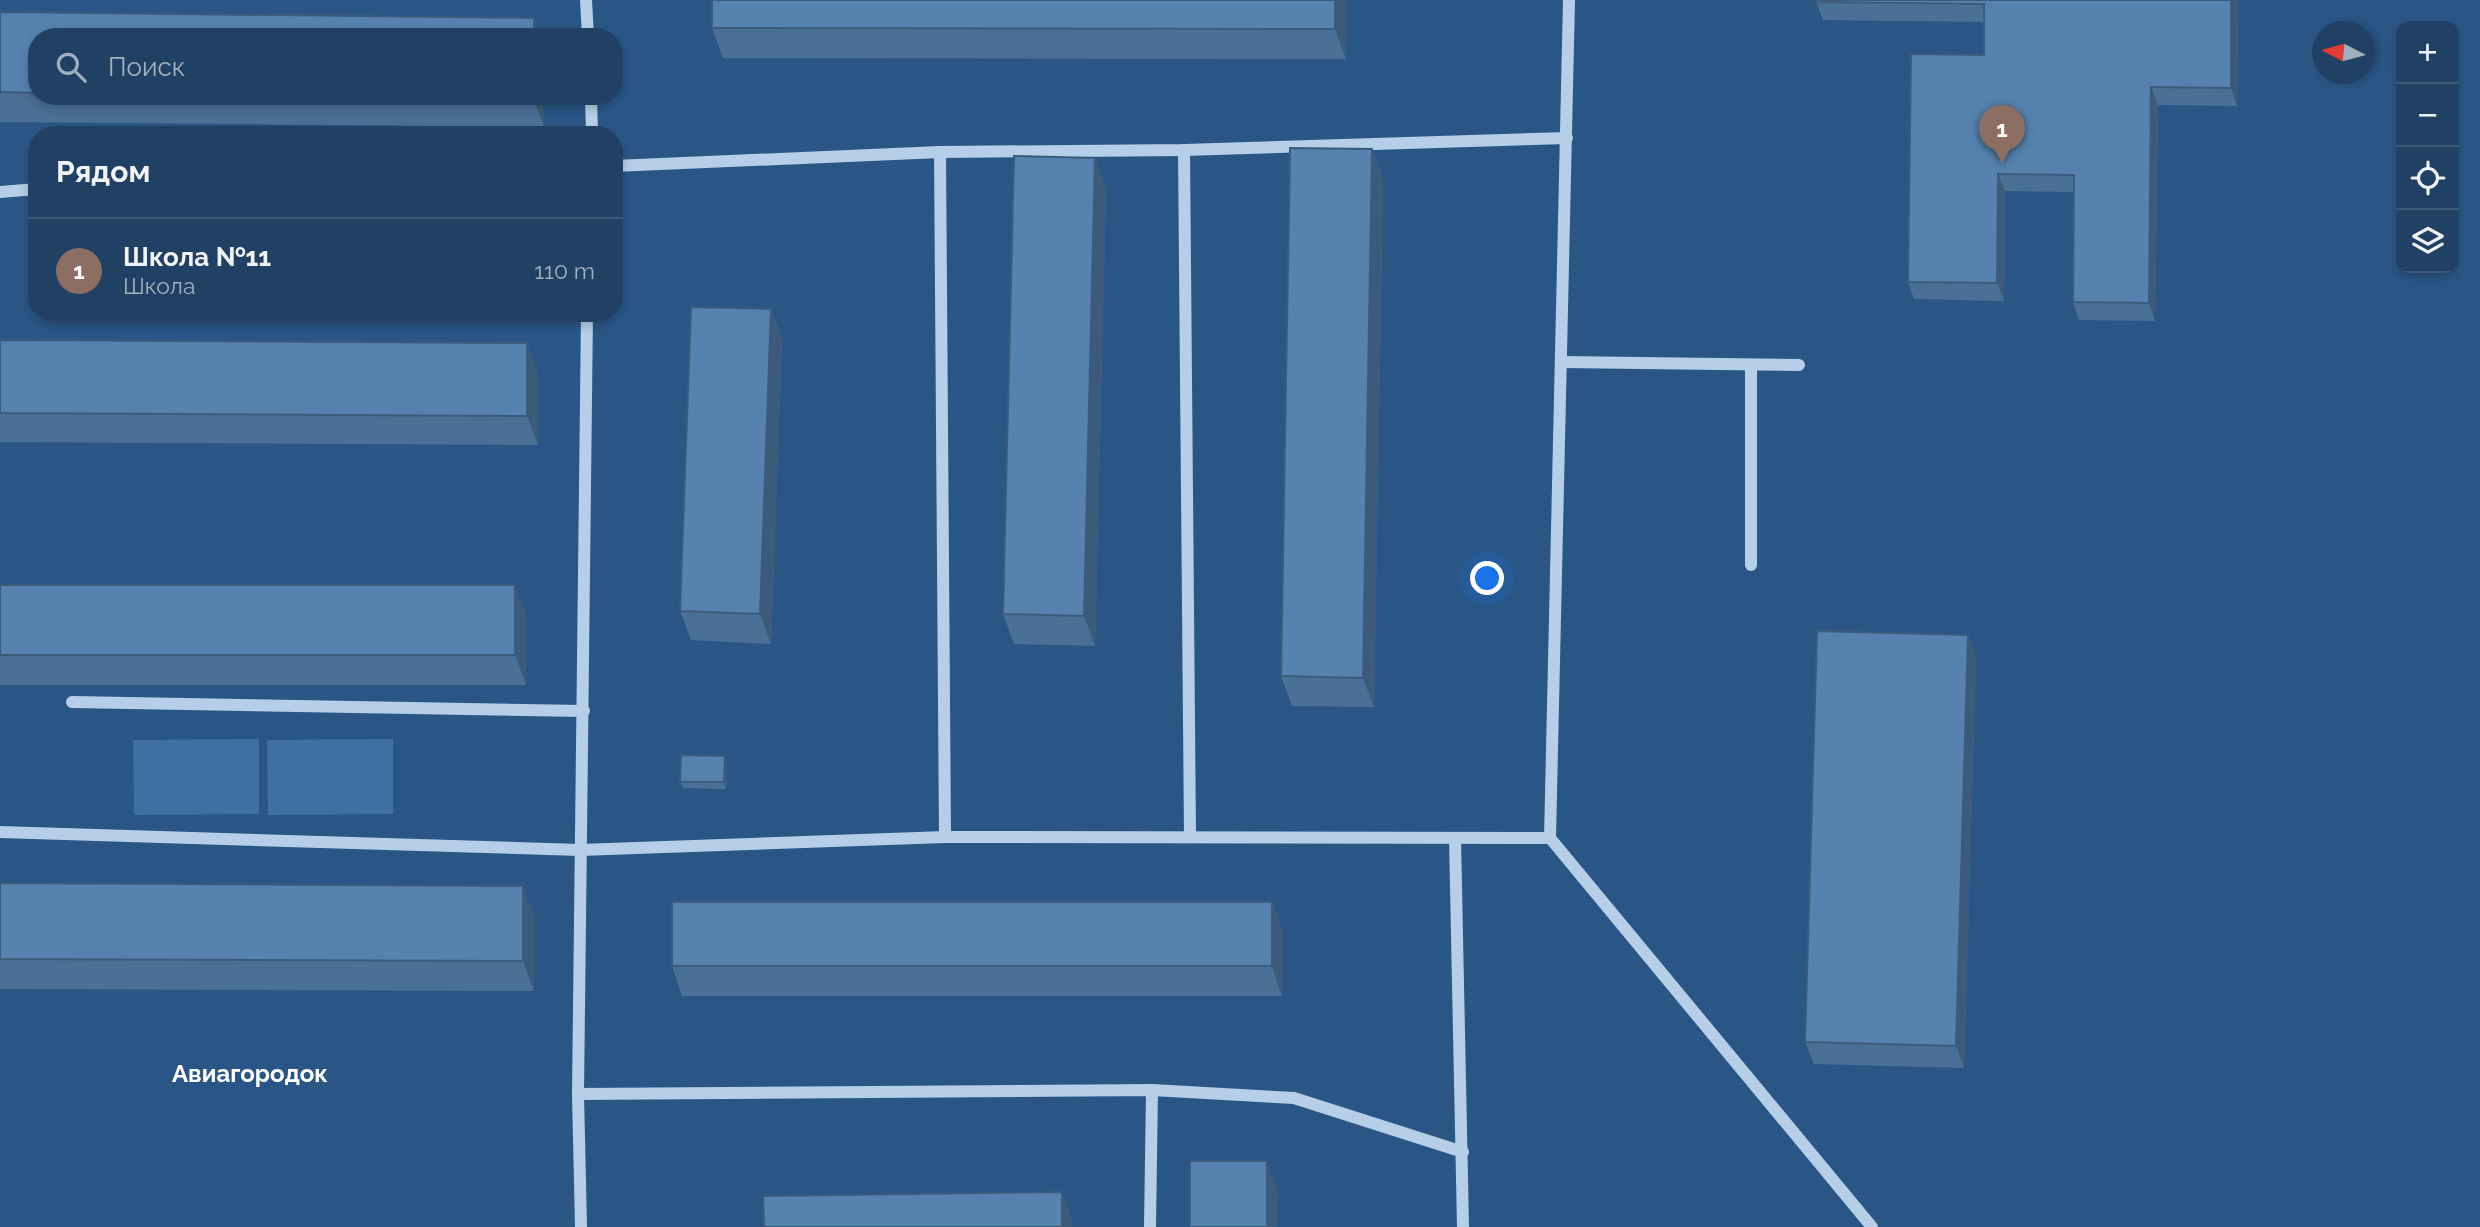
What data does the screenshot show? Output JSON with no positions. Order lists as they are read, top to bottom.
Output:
{
  "districts": ["Авиагородок"],
  "north": "left",
  "page": {
    "map_buttons": ["+", "−"],
    "search": "Поиск",
    "pins": "1",
    "heading": "Рядом",
    "list": [
      {
        "mark": "1",
        "name": "Школа №11",
        "note": "Школа",
        "value": "110 m"
      }
    ]
  }
}
